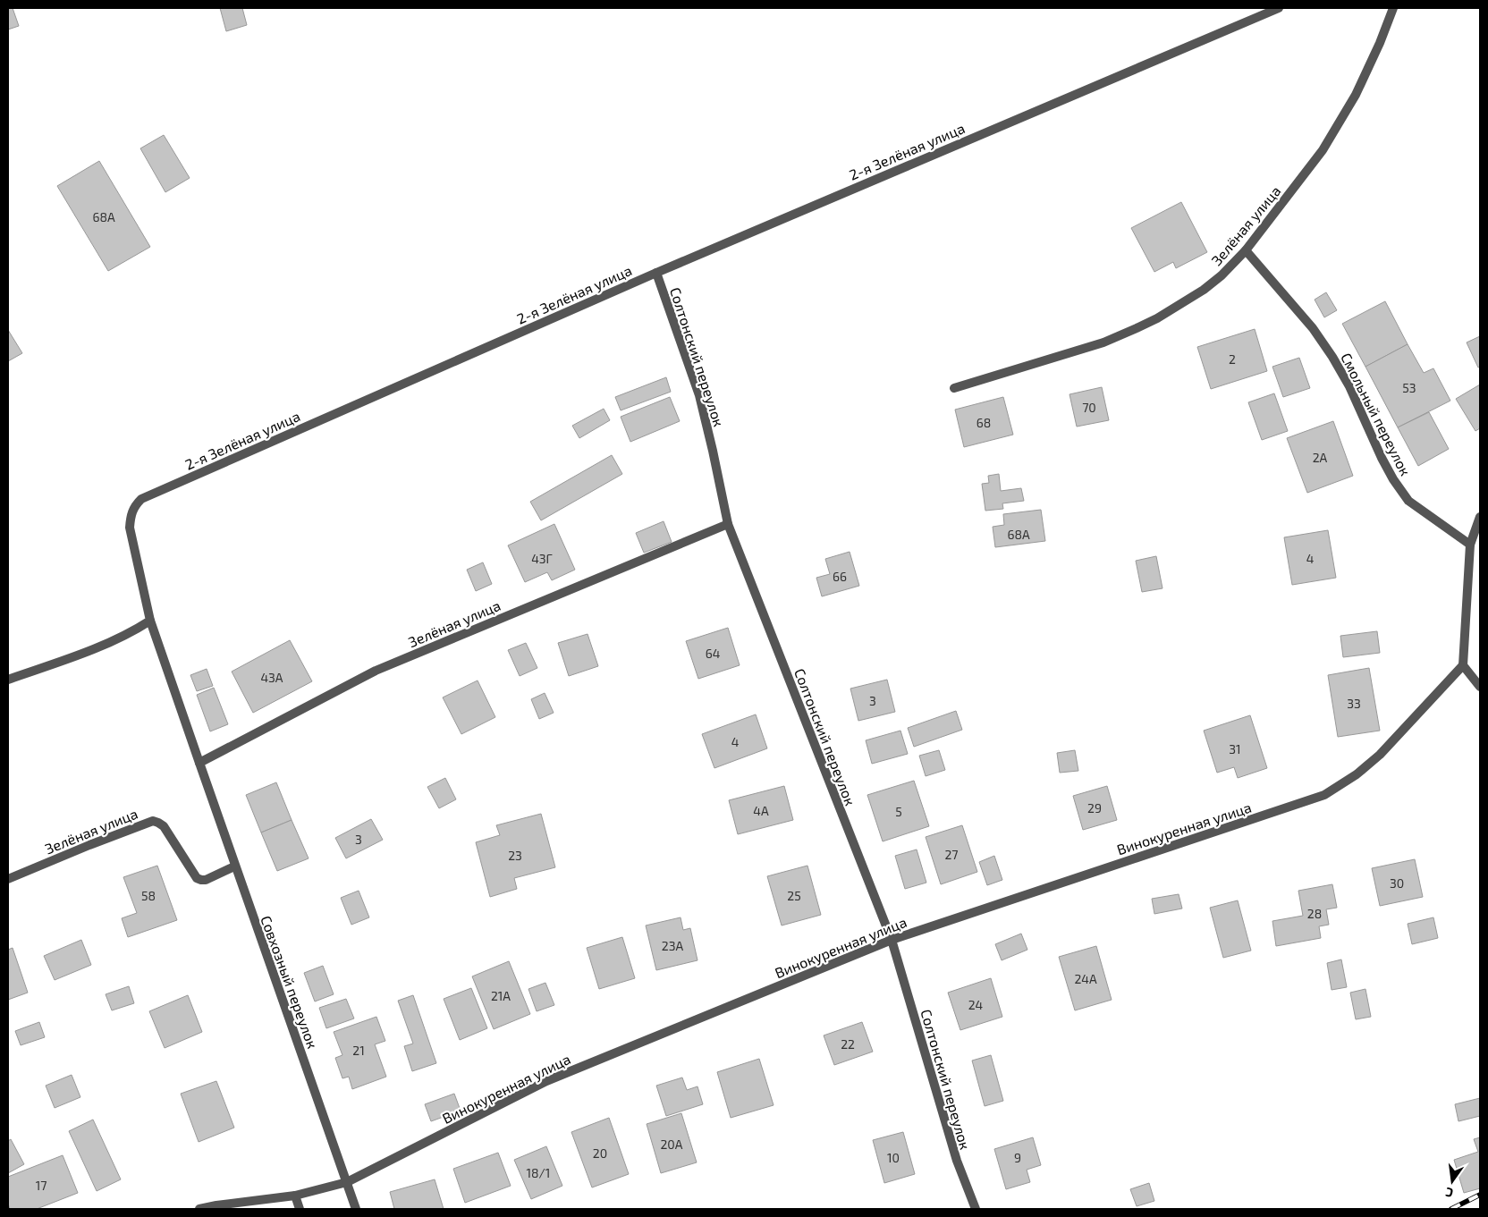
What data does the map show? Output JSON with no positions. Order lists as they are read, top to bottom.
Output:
{
  "streets": {
    "street": [
      "2-я Зелёная улица",
      "Зелёная улица",
      "Солтонский переулок",
      "Смольный переулок",
      "Винокуренная улица",
      "Совхозный переулок"
    ]
  },
  "crossings": [
    ["2-я Зелёная улица", "Зелёная улица"],
    ["2-я Зелёная улица", "Солтонский переулок"],
    ["2-я Зелёная улица", "Совхозный переулок"],
    ["Зелёная улица", "Солтонский переулок"],
    ["Зелёная улица", "Смольный переулок"],
    ["Зелёная улица", "Совхозный переулок"],
    ["Солтонский переулок", "Винокуренная улица"],
    ["Винокуренная улица", "Совхозный переулок"]
  ],
  "house_numbers": [
    "68А",
    "2",
    "53",
    "70",
    "68",
    "2А",
    "68А",
    "43Г",
    "4",
    "66",
    "64",
    "43А",
    "3",
    "33",
    "4",
    "31",
    "29",
    "4А",
    "5",
    "3",
    "27",
    "23",
    "30",
    "58",
    "25",
    "28",
    "23А",
    "24А",
    "21А",
    "24",
    "22",
    "21",
    "20А",
    "20",
    "10",
    "9",
    "18/1",
    "17"
  ],
  "north": "bottom"
}
